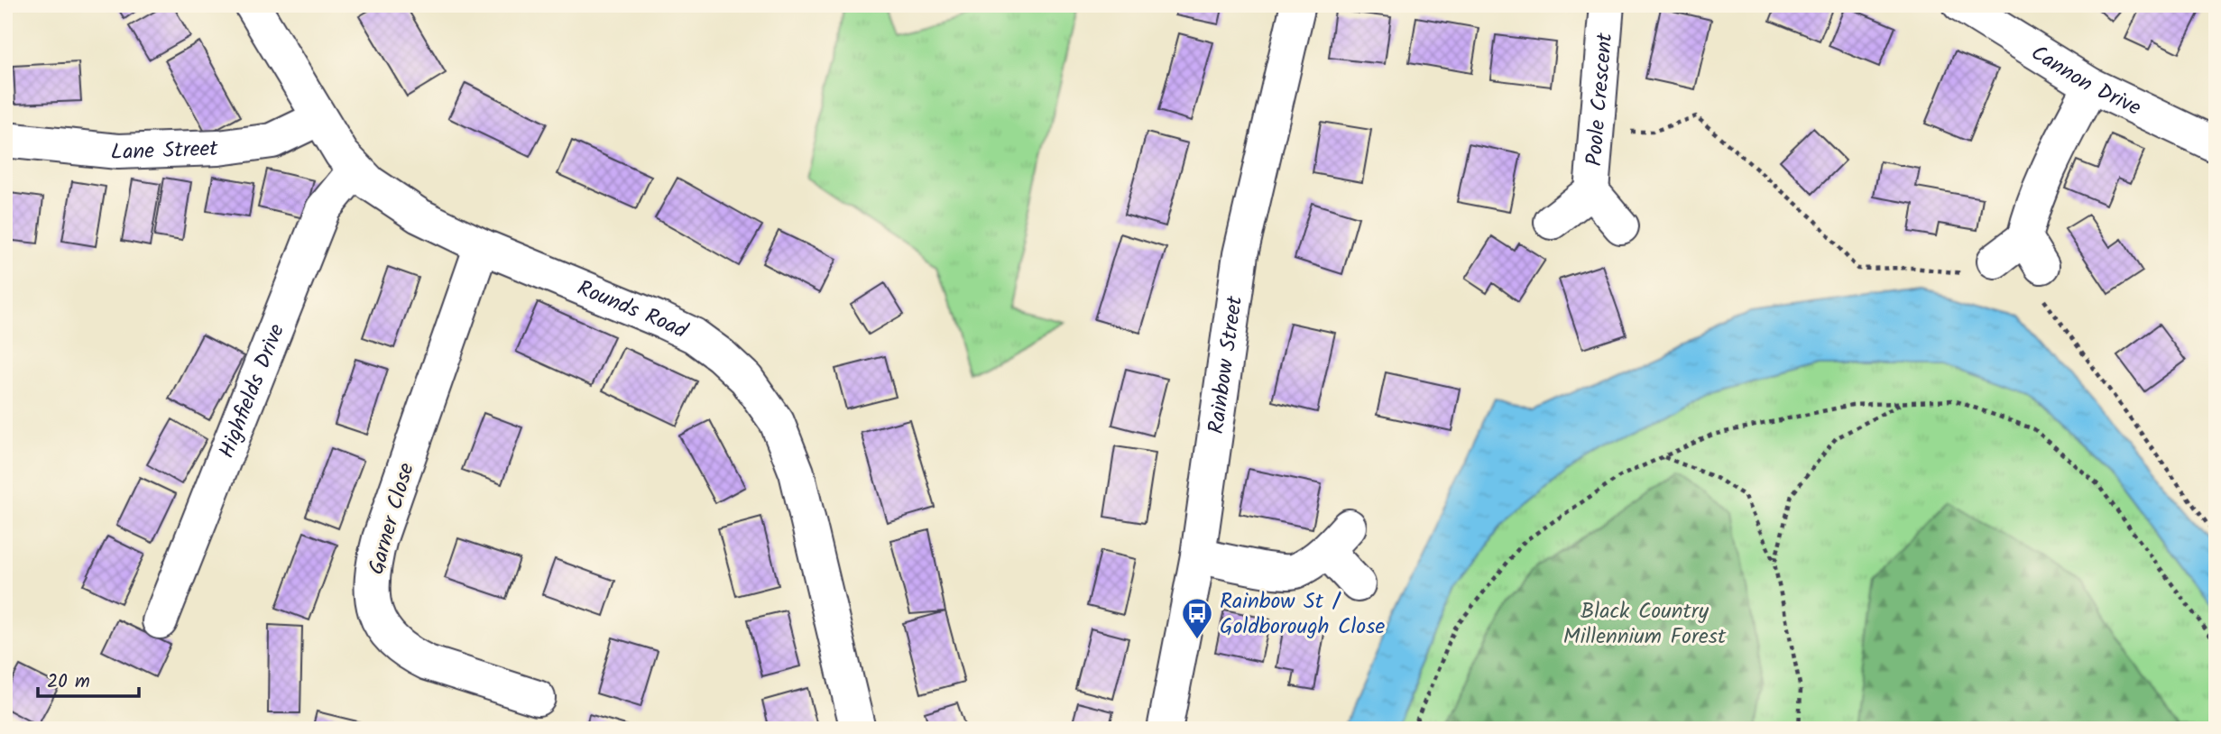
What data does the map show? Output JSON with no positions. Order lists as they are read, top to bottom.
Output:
{
  "streets": {
    "street": [
      "Cannon Drive",
      "Poole Crescent",
      "Lane Street",
      "Rounds Road",
      "Rainbow Street",
      "Highfields Drive",
      "Garner Close"
    ]
  },
  "crossings": [
    ["Lane Street", "Rounds Road"],
    ["Rounds Road", "Highfields Drive"],
    ["Rounds Road", "Garner Close"]
  ],
  "parks": ["Black Country Millennium Forest"],
  "places": {
    "bus stop": ["Rainbow St / Goldborough Close"]
  },
  "scale_bar": "20 m"
}
